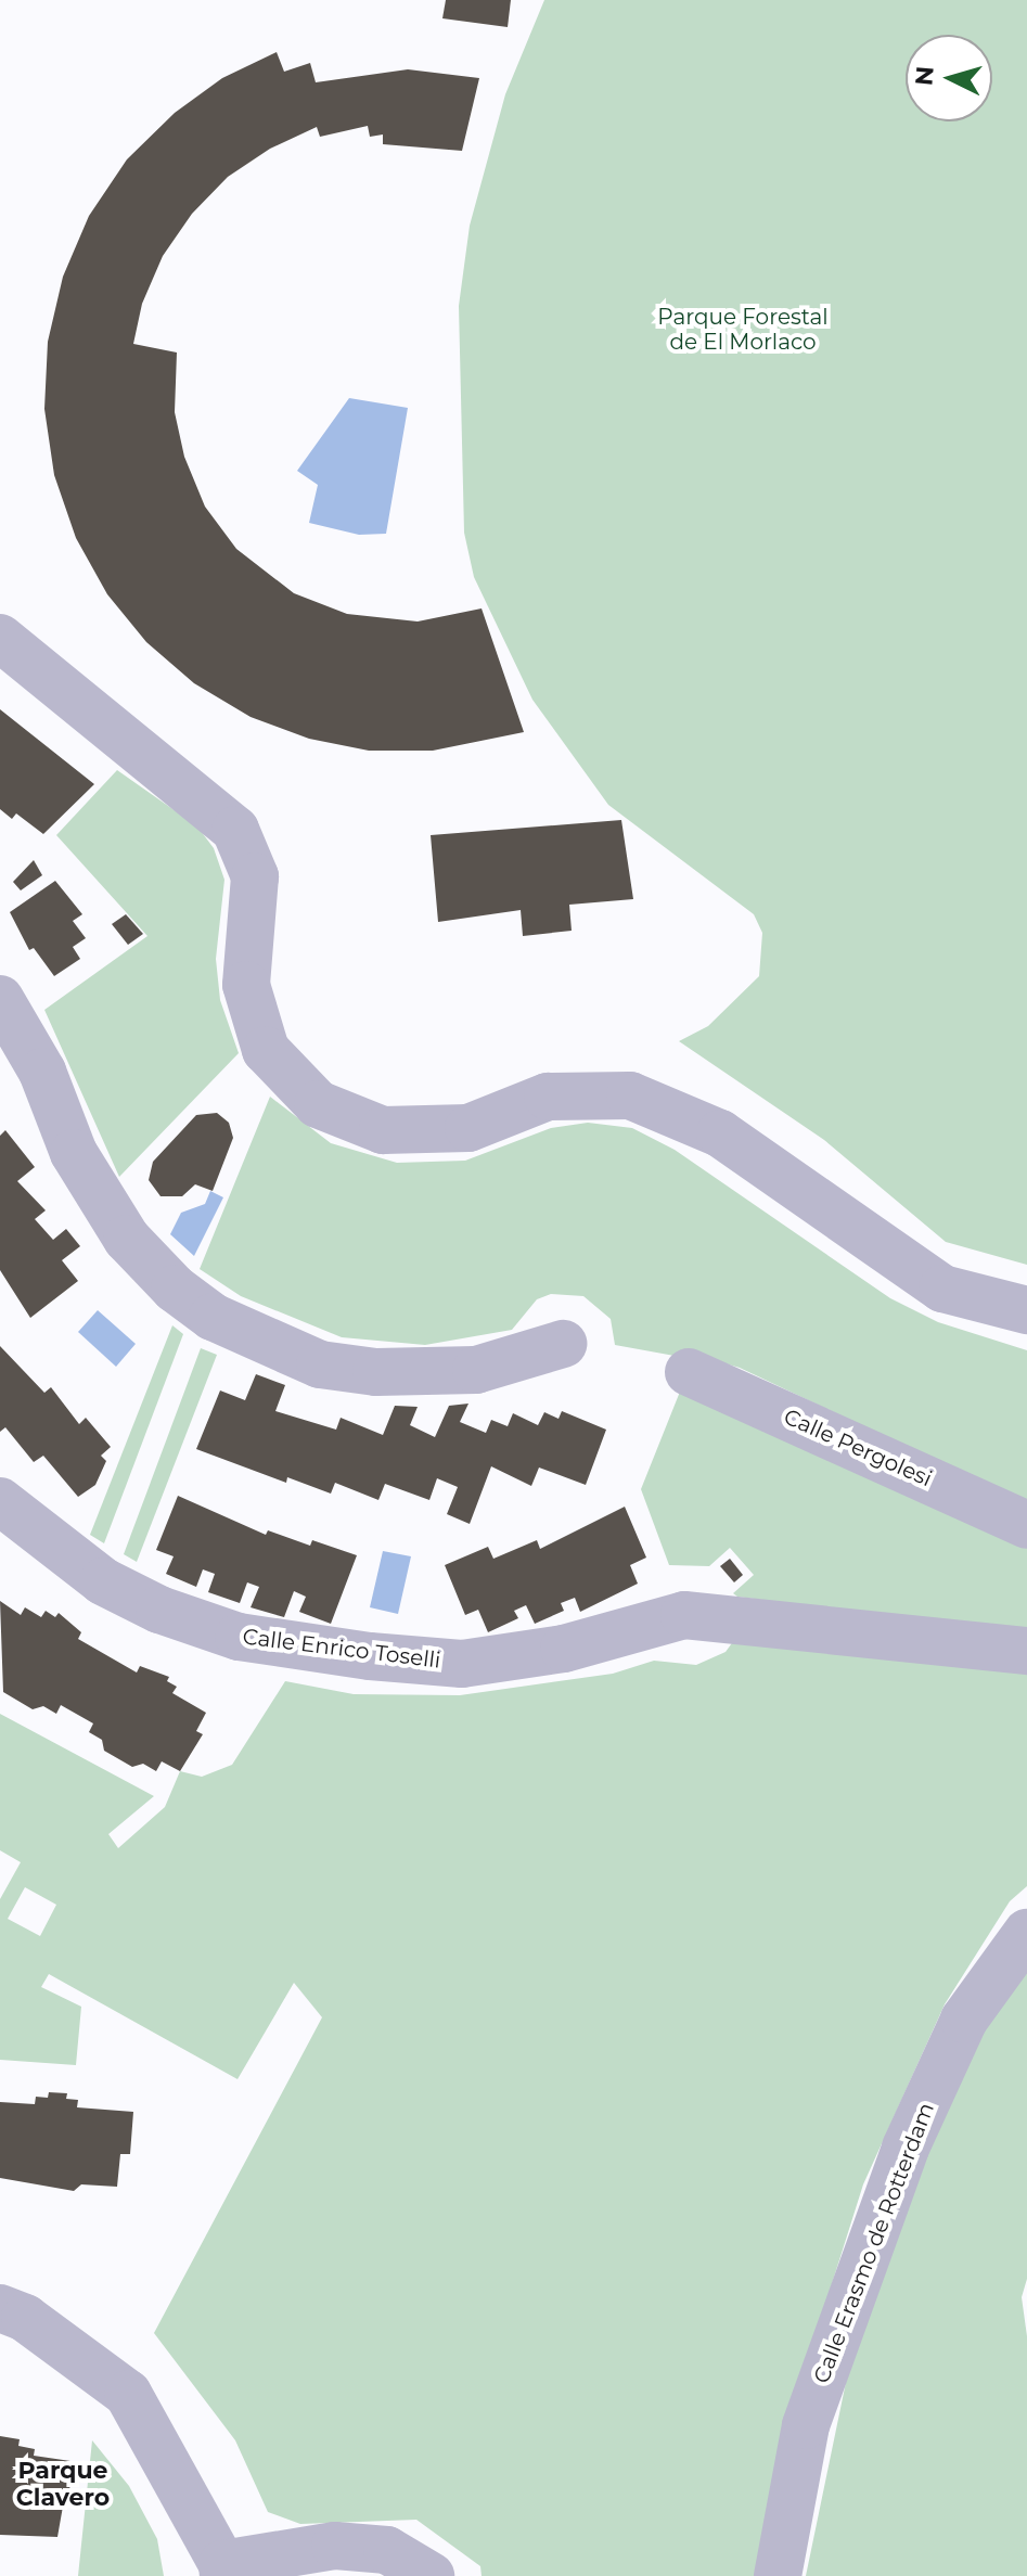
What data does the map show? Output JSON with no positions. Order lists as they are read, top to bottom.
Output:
{
  "streets": {
    "street": ["Calle Pergolesi", "Calle Enrico Toselli", "Calle Erasmo de Rotterdam"]
  },
  "districts": ["Parque Clavero"],
  "parks": ["Parque Forestal de El Morlaco"],
  "north": "left"
}
